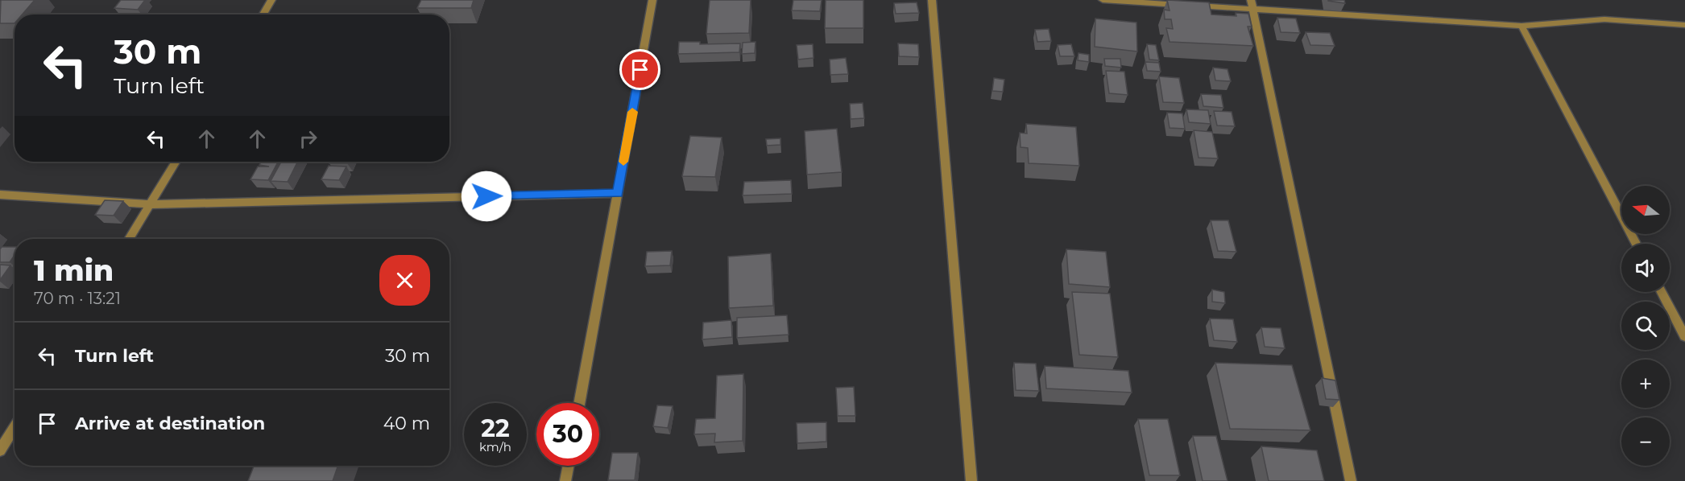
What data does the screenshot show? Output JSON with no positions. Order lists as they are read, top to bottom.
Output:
{
  "north": "left",
  "page": {
    "turn": ["30 m", "Turn left"],
    "map_buttons": ["+", "−"],
    "heading": ["1 min", "70 m · 13:21"],
    "list": [
      {
        "name": "Turn left",
        "value": "30 m"
      },
      {
        "name": "Arrive at destination",
        "value": "40 m"
      }
    ],
    "speed": "22 km/h",
    "limit": "30"
  }
}
